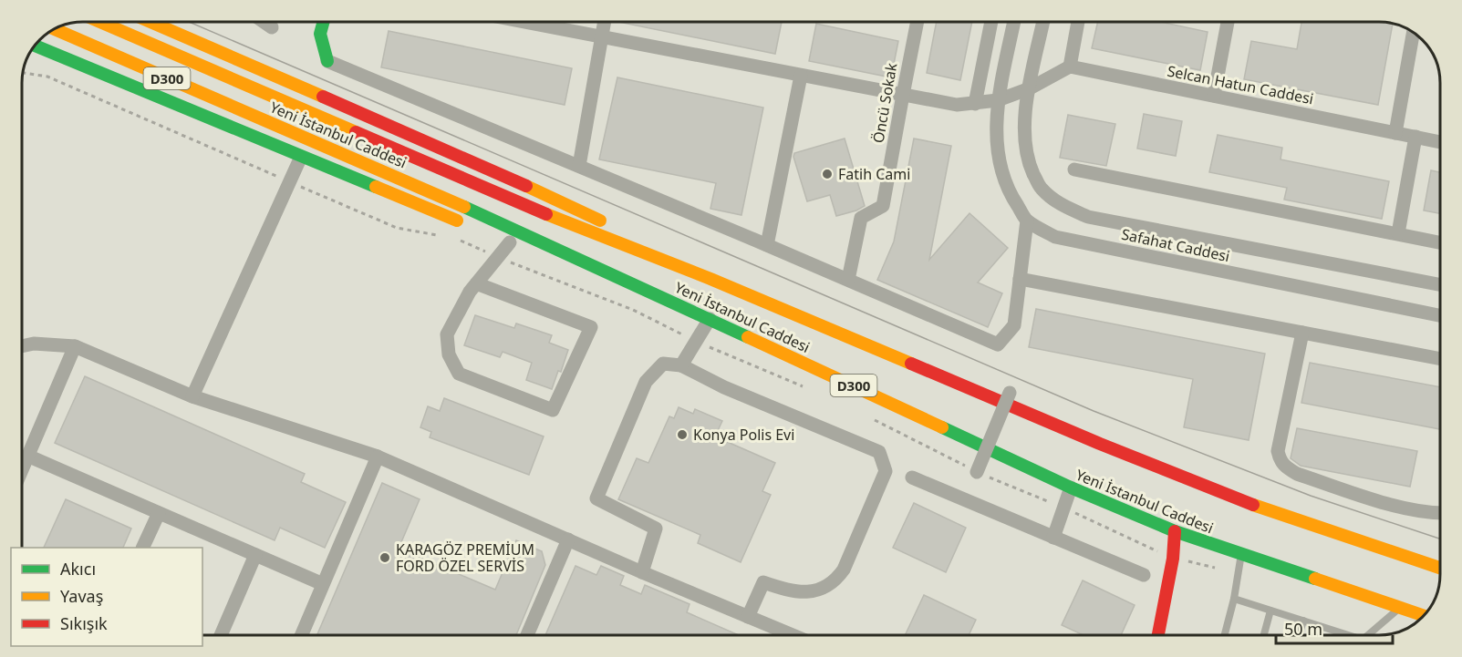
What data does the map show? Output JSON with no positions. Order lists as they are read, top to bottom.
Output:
{
  "streets": {
    "main road": ["D300", "Yeni İstanbul Caddesi"],
    "street": ["Selcan Hatun Caddesi", "Öncü Sokak", "Safahat Caddesi"]
  },
  "places": ["Fatih Cami", "Konya Polis Evi", "KARAGÖZ PREMİUM FORD ÖZEL SERVİS"],
  "legend": ["Akıcı", "Yavaş", "Sıkışık"],
  "scale_bar": "50 m"
}
